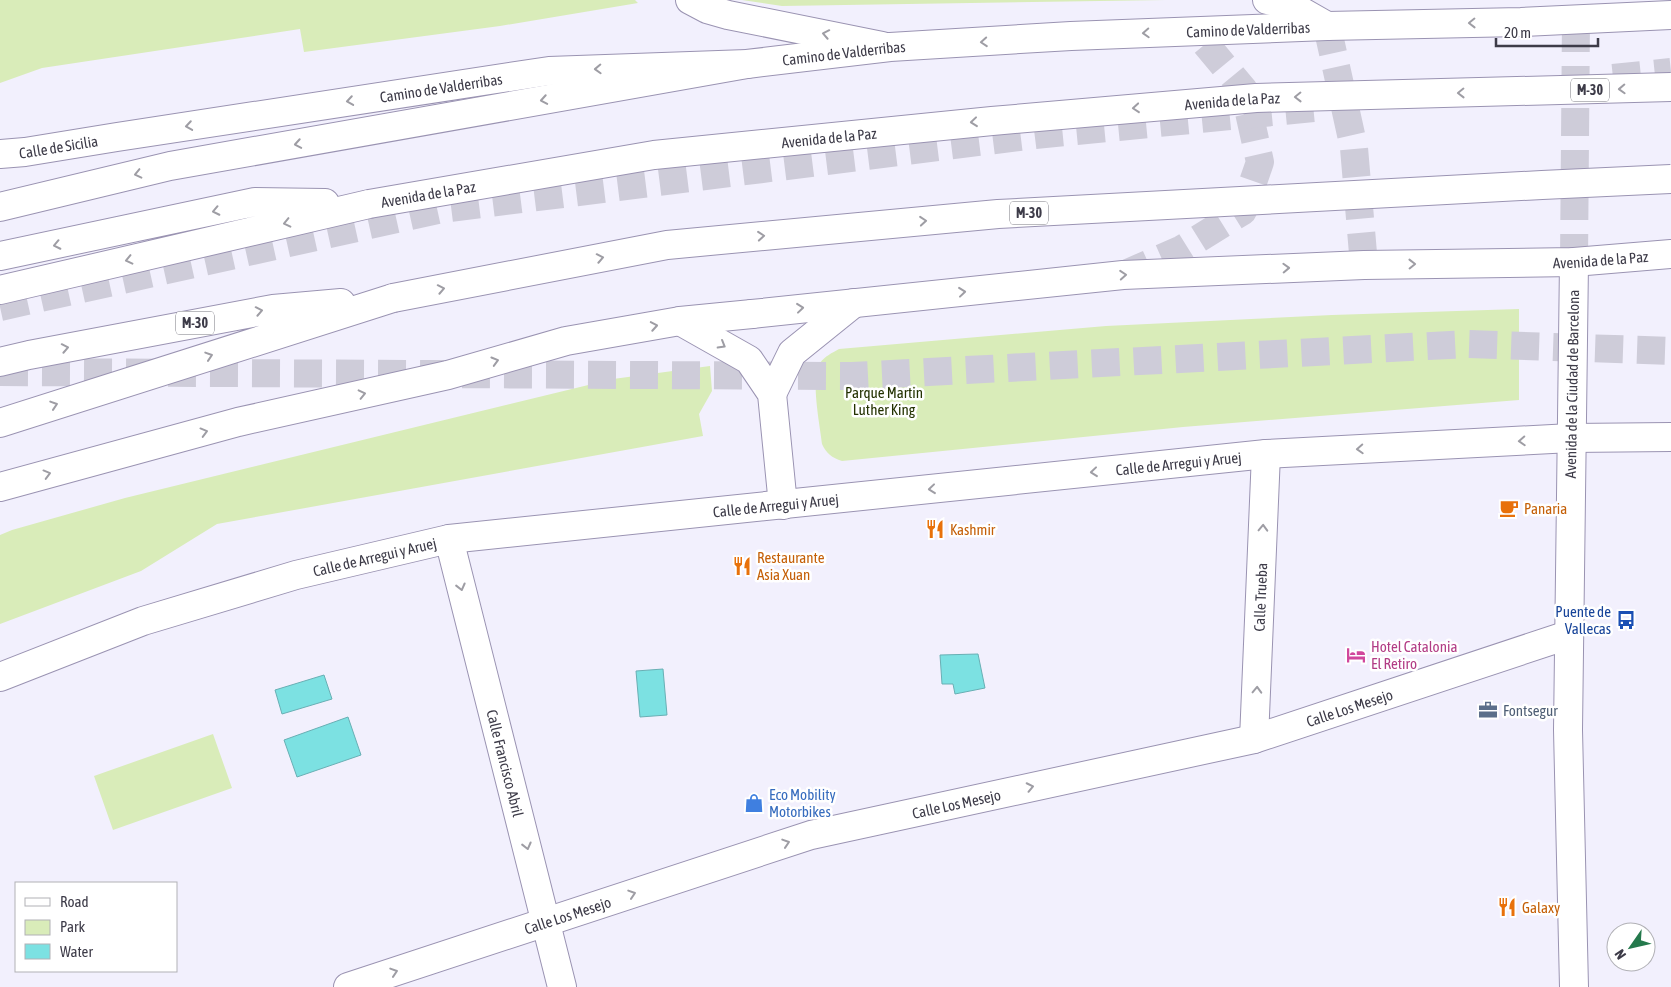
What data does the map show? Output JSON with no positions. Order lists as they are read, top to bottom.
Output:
{
  "streets": {
    "main road": [
      "Camino de Valderribas",
      "M-30",
      "Avenida de la Paz",
      "Calle de Sicilia",
      "Avenida de la Ciudad de Barcelona",
      "Calle de Arregui y Aruej",
      "Calle Trueba",
      "Calle Los Mesejo",
      "Calle Francisco Abril"
    ]
  },
  "crossings": [
    ["Camino de Valderribas", "Calle de Sicilia"],
    ["M-30", "Avenida de la Paz"],
    ["Avenida de la Paz", "Avenida de la Ciudad de Barcelona"],
    ["Avenida de la Ciudad de Barcelona", "Calle de Arregui y Aruej"],
    ["Avenida de la Ciudad de Barcelona", "Calle Los Mesejo"],
    ["Calle de Arregui y Aruej", "Calle Trueba"],
    ["Calle de Arregui y Aruej", "Calle Francisco Abril"],
    ["Calle Trueba", "Calle Los Mesejo"],
    ["Calle Los Mesejo", "Calle Francisco Abril"]
  ],
  "one_way": [
    "Calle de Arregui y Aruej",
    "Calle Trueba",
    "Calle Los Mesejo",
    "Calle Francisco Abril"
  ],
  "parks": ["Parque Martin Luther King"],
  "places": {
    "cafe": ["Panaria"],
    "restaurant": ["Kashmir", "Restaurante Asia Xuan", "Galaxy"],
    "bus stop": ["Puente de Vallecas"],
    "hotel": ["Hotel Catalonia El Retiro"],
    "office": ["Fontsegur"],
    "shop": ["Eco Mobility Motorbikes"]
  },
  "legend": ["Road", "Park", "Water"],
  "scale_bar": "20 m",
  "north": "bottom left"
}
